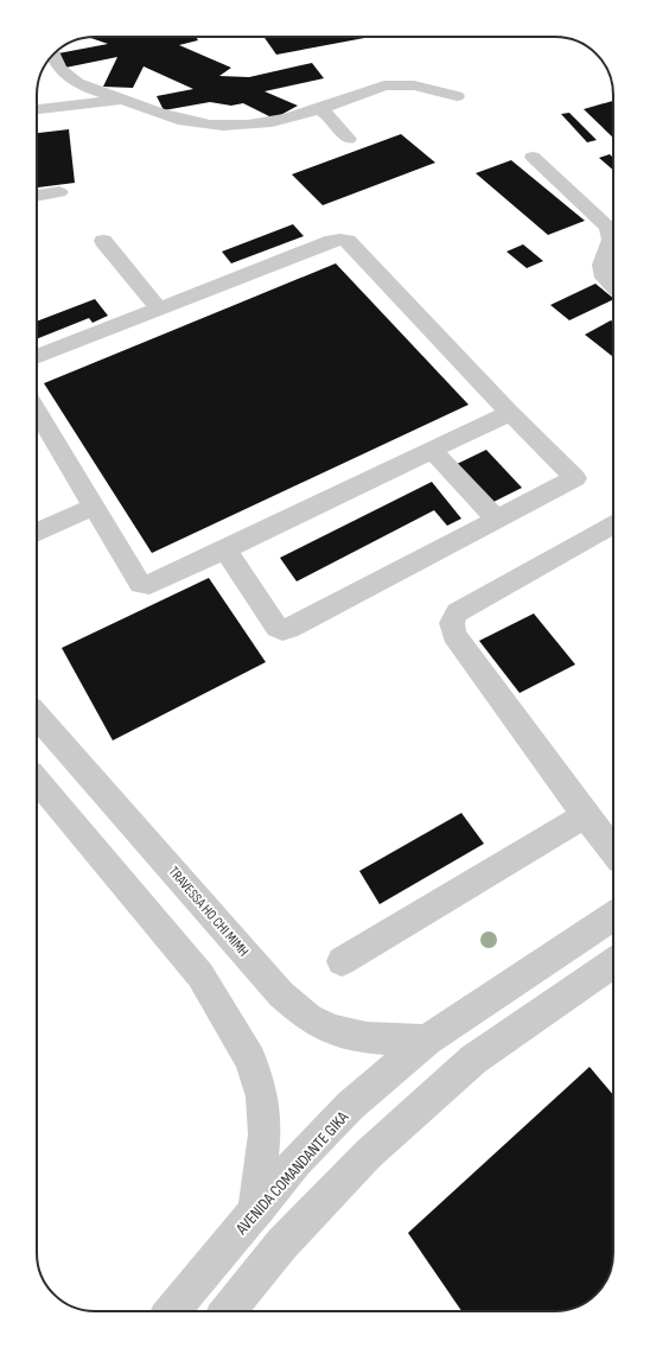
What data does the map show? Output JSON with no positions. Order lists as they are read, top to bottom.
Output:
{
  "streets": {
    "street": ["TRAVESSA HO CHI MIMH", "AVENIDA COMANDANTE GIKA"]
  },
  "crossings": [
    ["TRAVESSA HO CHI MIMH", "AVENIDA COMANDANTE GIKA"]
  ]
}
